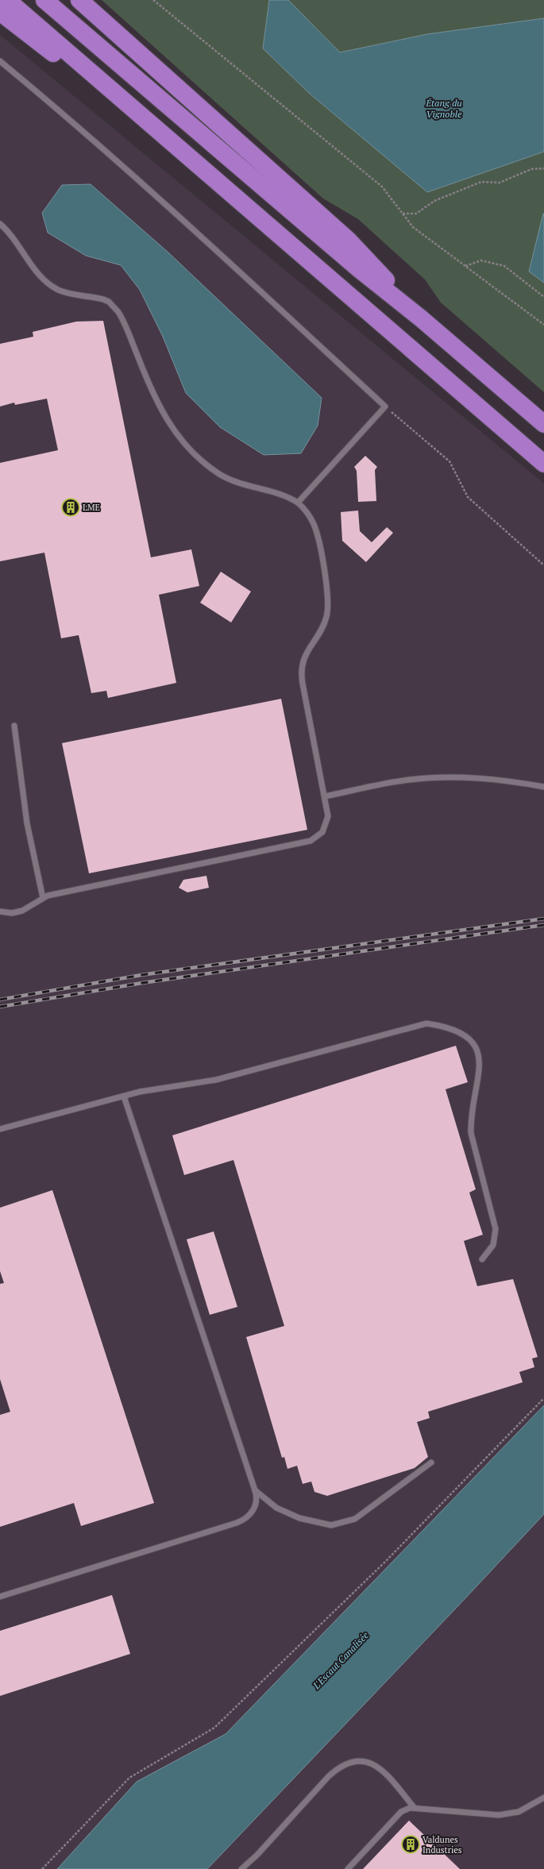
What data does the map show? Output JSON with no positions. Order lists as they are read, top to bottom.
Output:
{
  "water": ["Étang du Vignoble", "L'Escaut Canalisée"],
  "places": {
    "building": ["LME", "Valdunes Industries"]
  }
}
